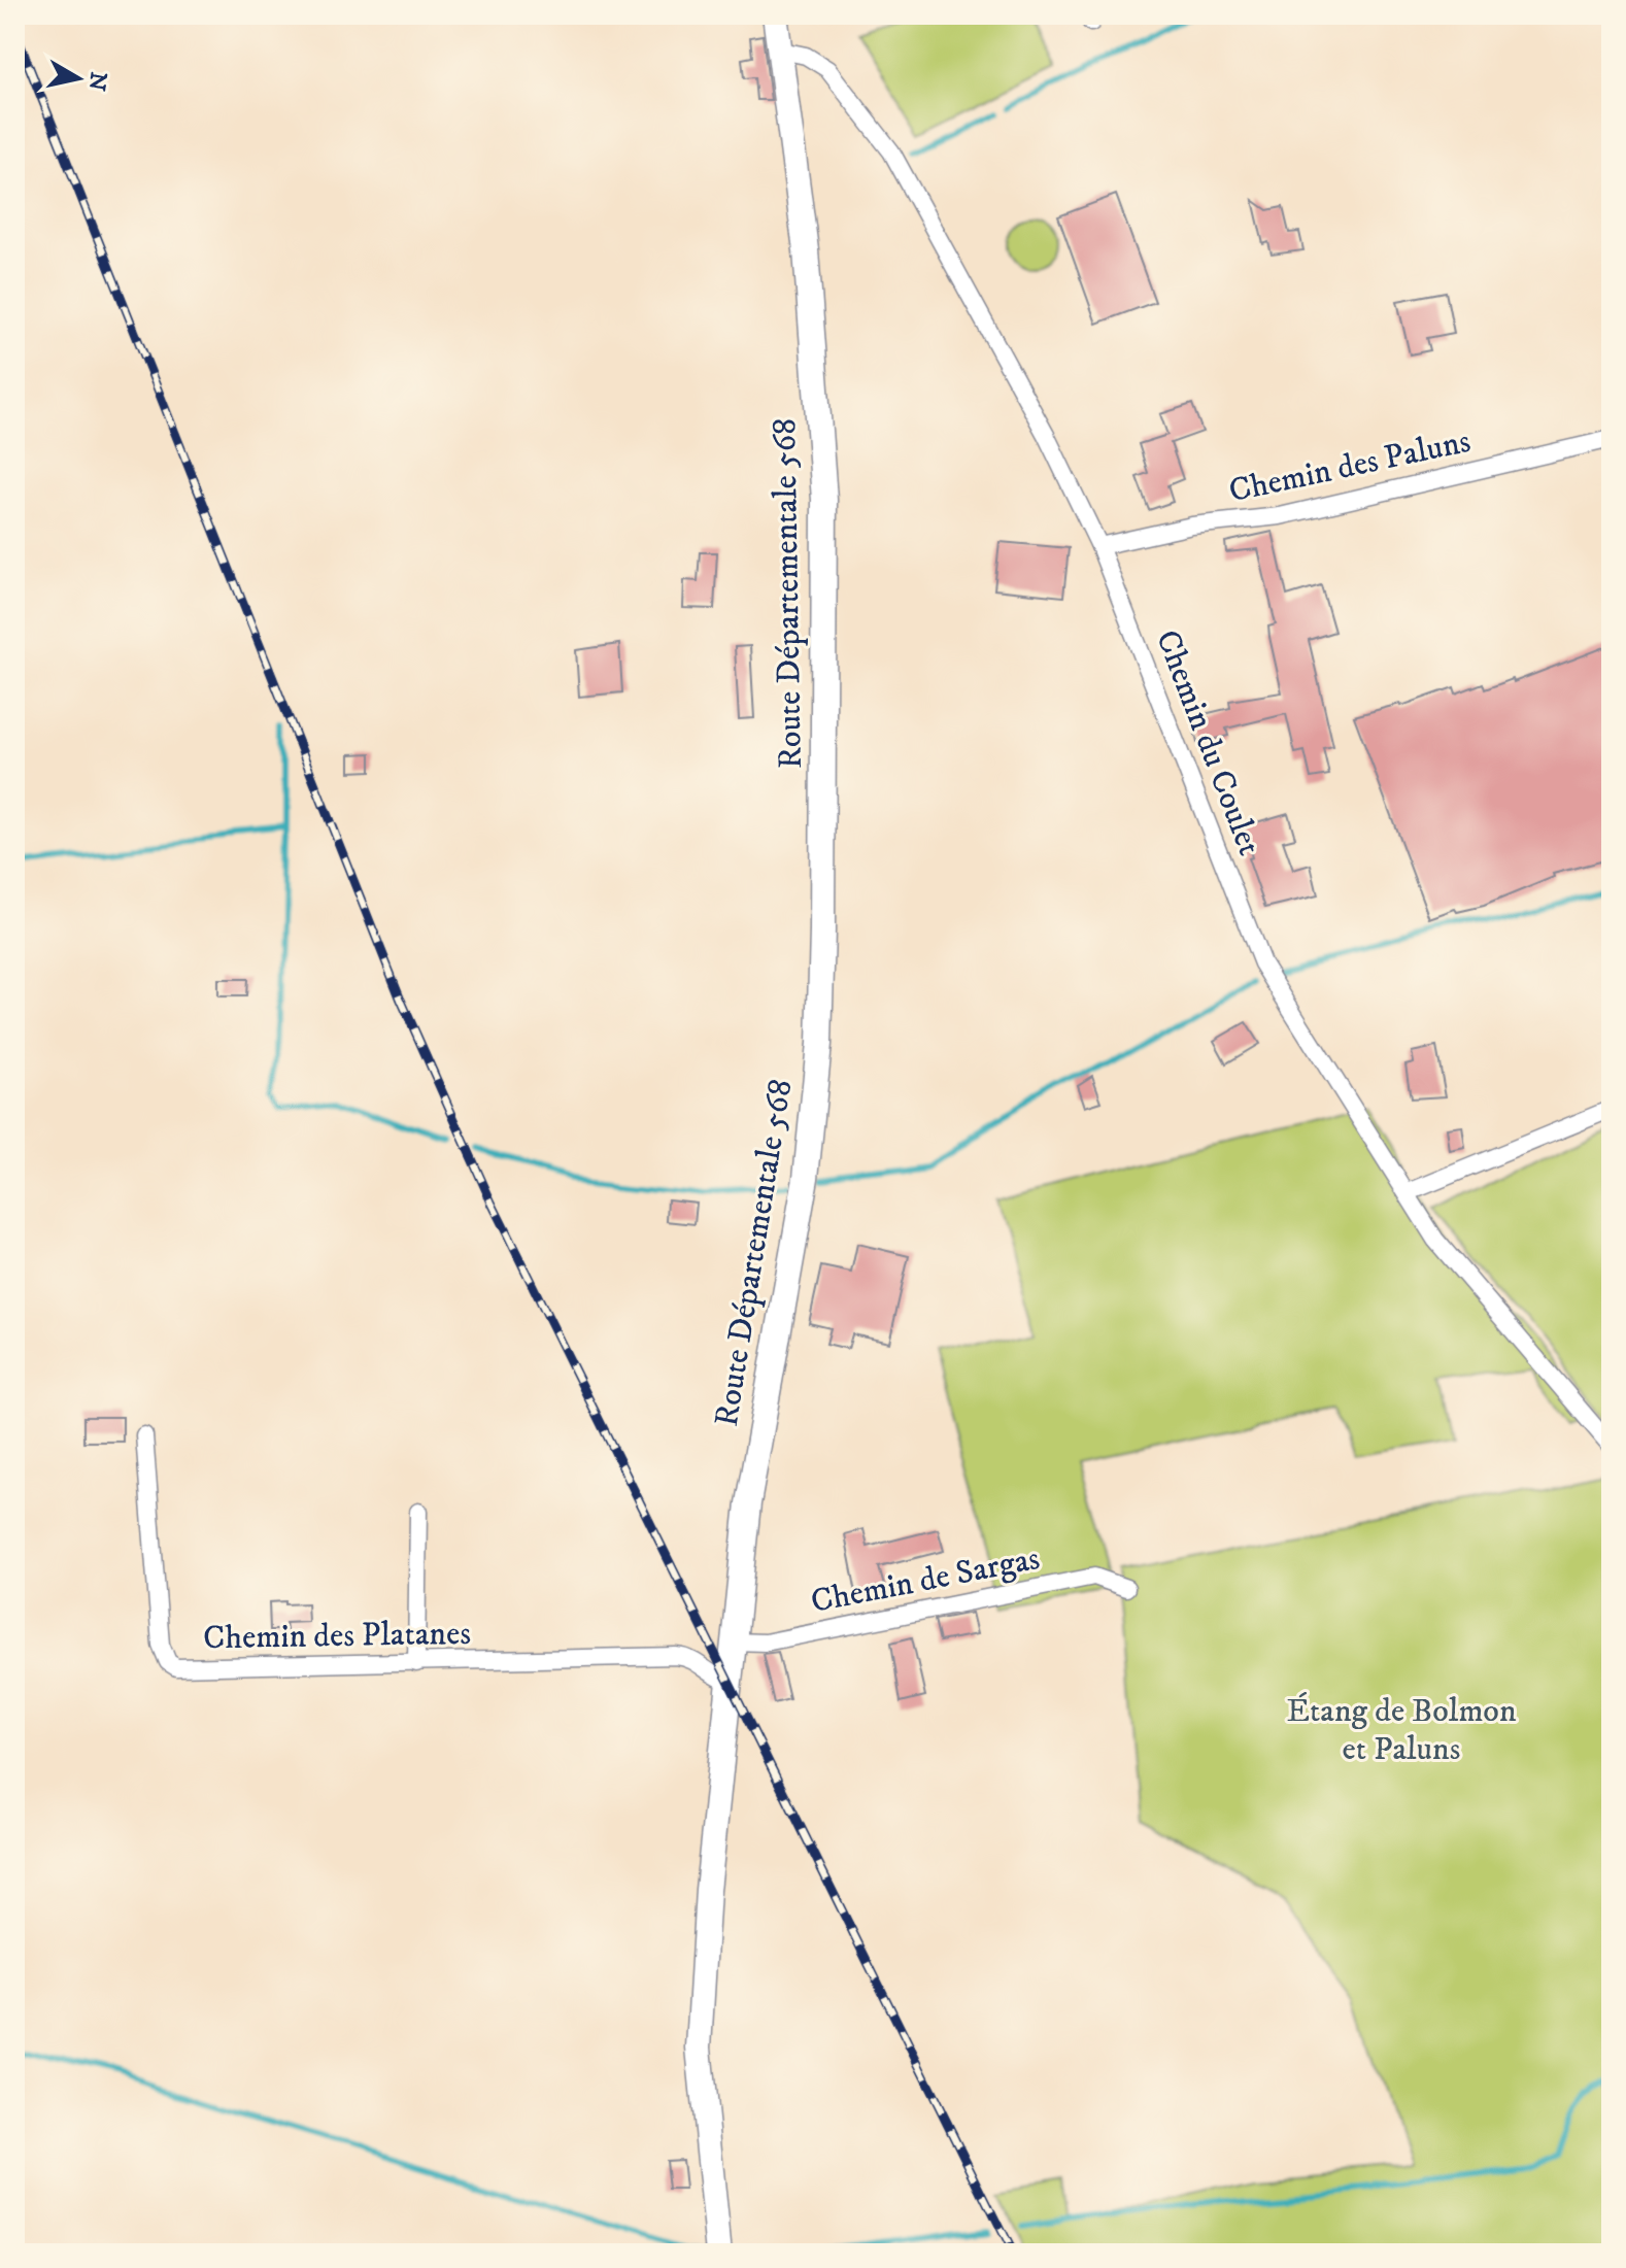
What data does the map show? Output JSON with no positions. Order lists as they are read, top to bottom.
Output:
{
  "streets": {
    "main road": ["Route Départementale 568"],
    "street": [
      "Chemin des Paluns",
      "Chemin du Coulet",
      "Chemin de Sargas",
      "Chemin des Platanes"
    ]
  },
  "crossings": [
    ["Chemin des Paluns", "Chemin du Coulet"],
    ["Route Départementale 568", "Chemin du Coulet"],
    ["Route Départementale 568", "Chemin de Sargas"],
    ["Route Départementale 568", "Chemin des Platanes"]
  ],
  "parks": ["Étang de Bolmon et Paluns"],
  "north": "right"
}
